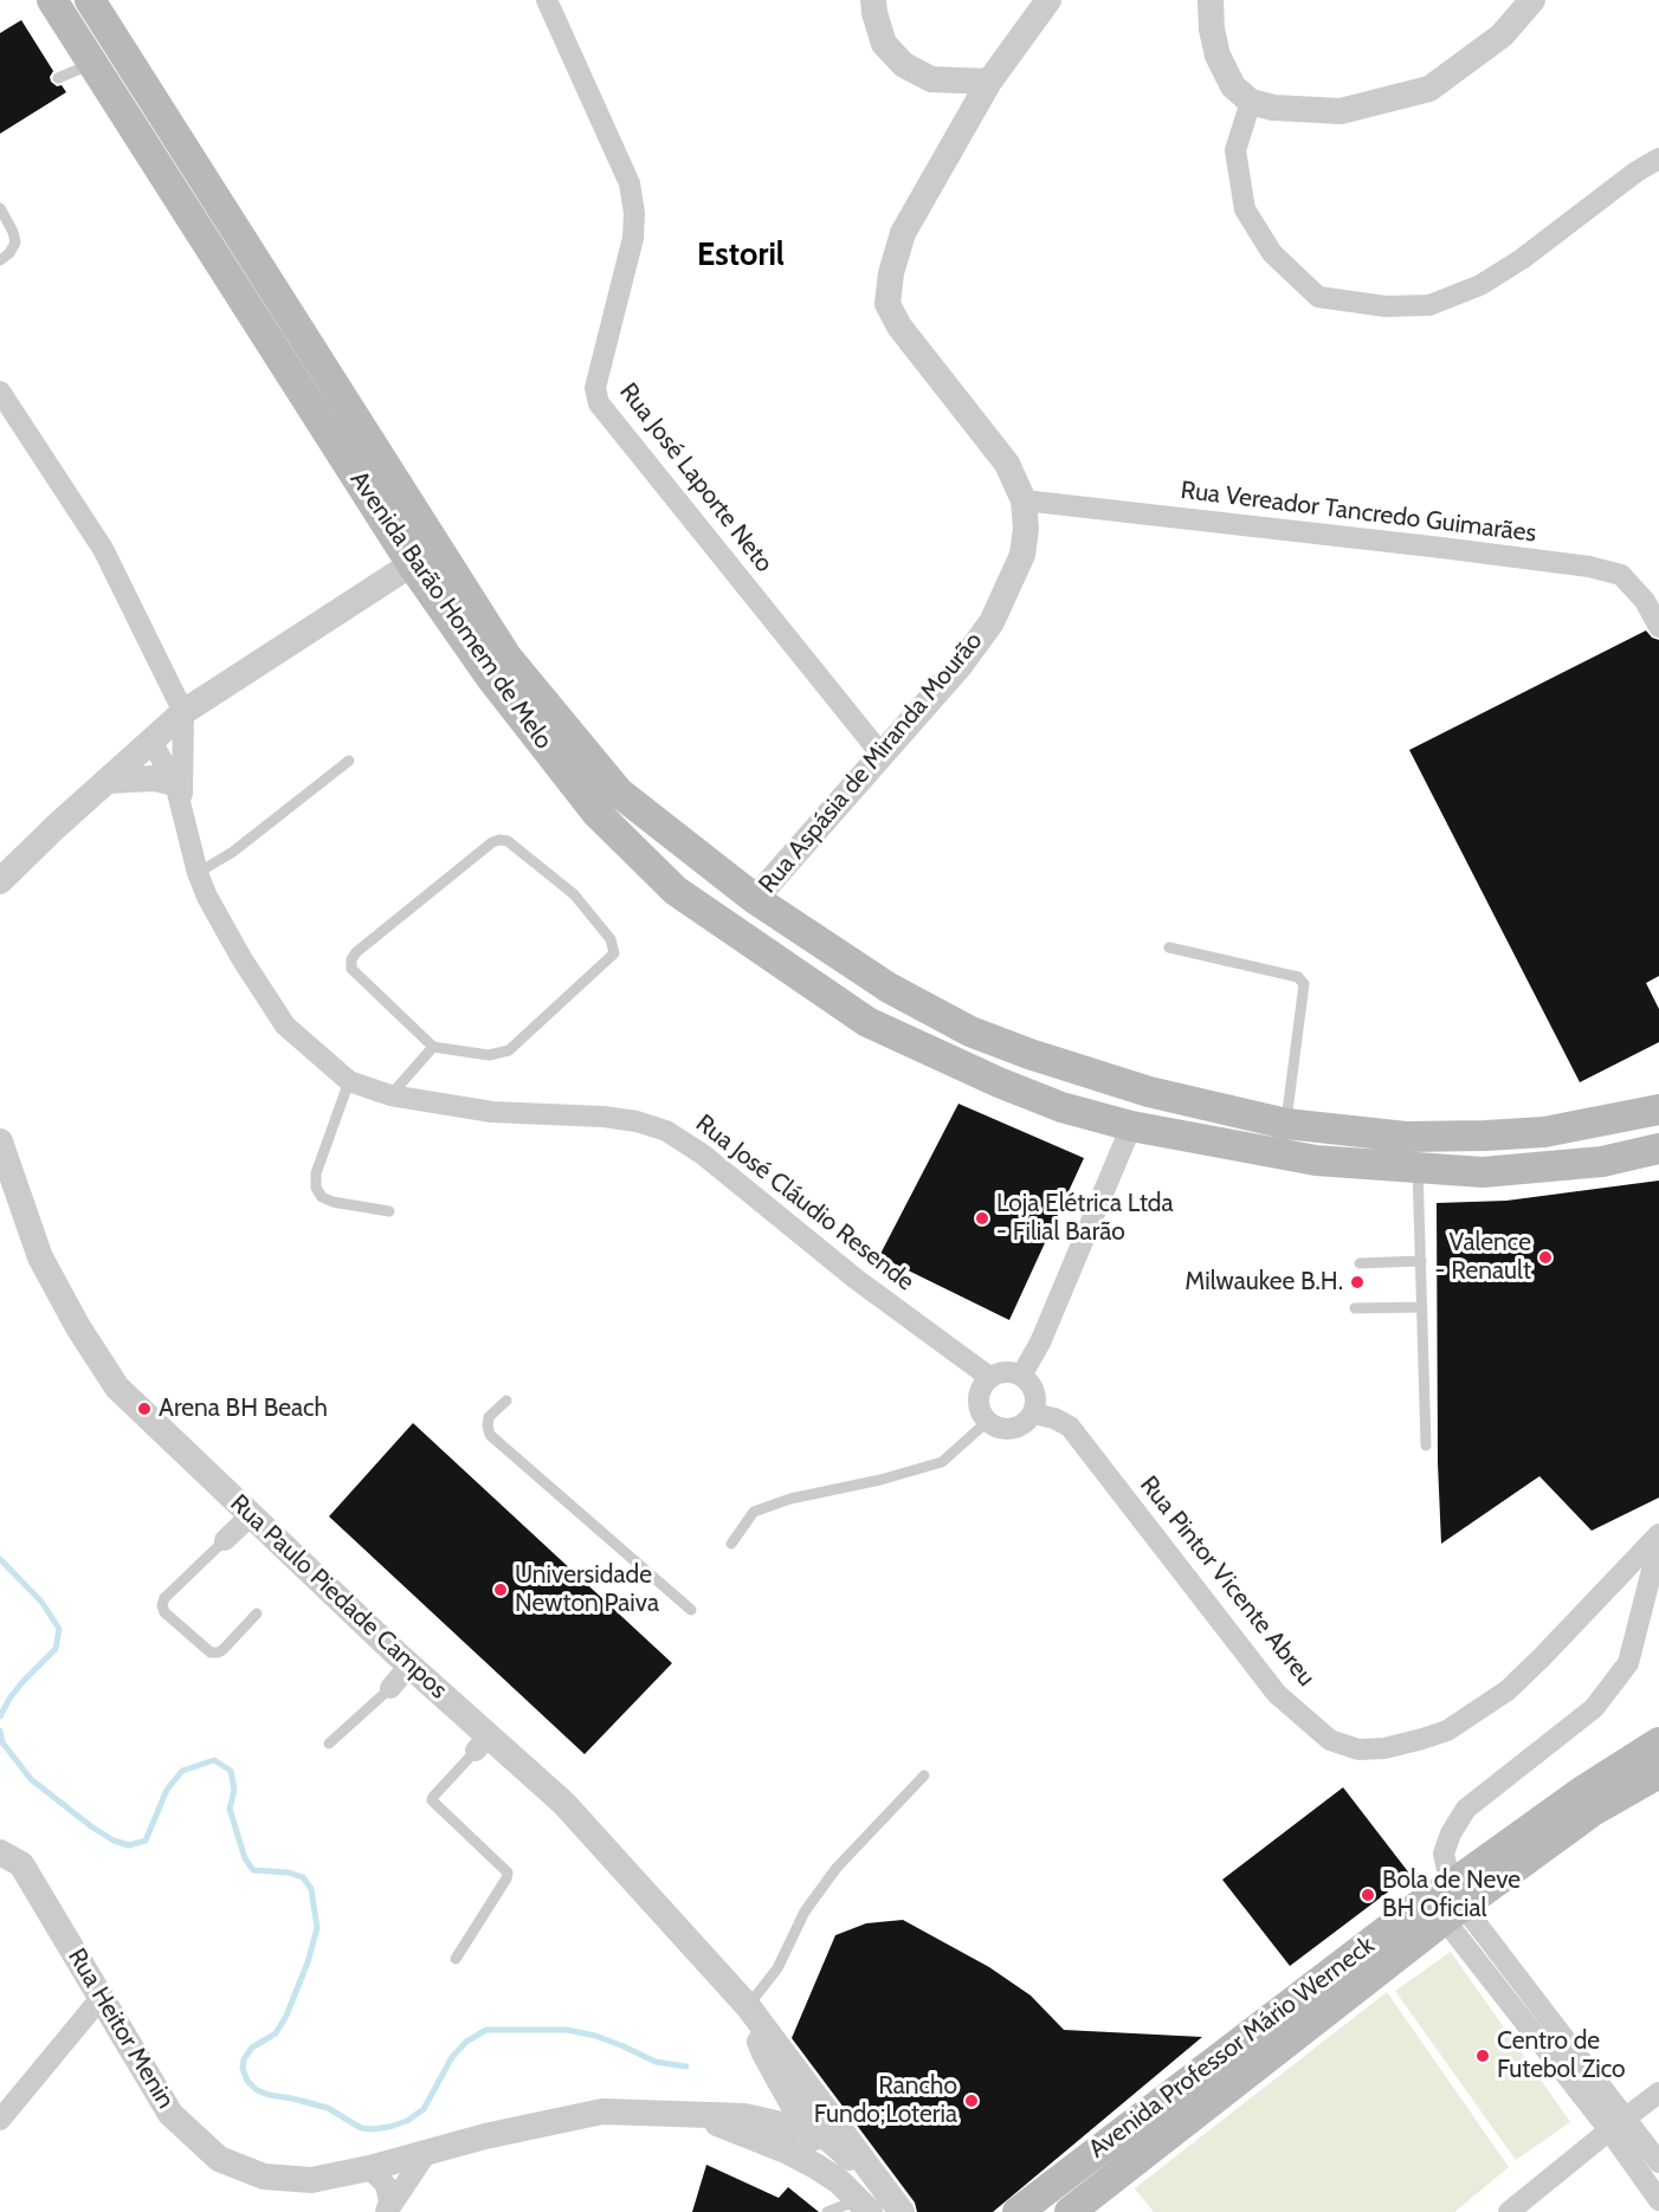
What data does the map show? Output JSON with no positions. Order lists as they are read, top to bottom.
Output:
{
  "streets": {
    "main road": ["Avenida Barão Homem de Melo", "Avenida Professor Mário Werneck"],
    "street": [
      "Rua José Laporte Neto",
      "Rua Vereador Tancredo Guimarães",
      "Rua Aspásia de Miranda Mourão",
      "Rua José Cláudio Resende",
      "Rua Pintor Vicente Abreu",
      "Rua Paulo Piedade Campos",
      "Rua Heitor Menin"
    ]
  },
  "crossings": [
    ["Rua José Laporte Neto", "Rua Aspásia de Miranda Mourão"],
    ["Rua Vereador Tancredo Guimarães", "Rua Aspásia de Miranda Mourão"],
    ["Avenida Barão Homem de Melo", "Rua Aspásia de Miranda Mourão"],
    ["Rua José Cláudio Resende", "Rua Pintor Vicente Abreu"],
    ["Rua Paulo Piedade Campos", "Rua Heitor Menin"]
  ],
  "districts": ["Estoril"],
  "places": [
    "Loja Elétrica Ltda - Filial Barão",
    "Valence - Renault",
    "Milwaukee B.H.",
    "Arena BH Beach",
    "Universidade Newton Paiva",
    "Bola de Neve BH Oficial",
    "Centro de Futebol Zico",
    "Rancho Fundo;Loteria"
  ]
}
